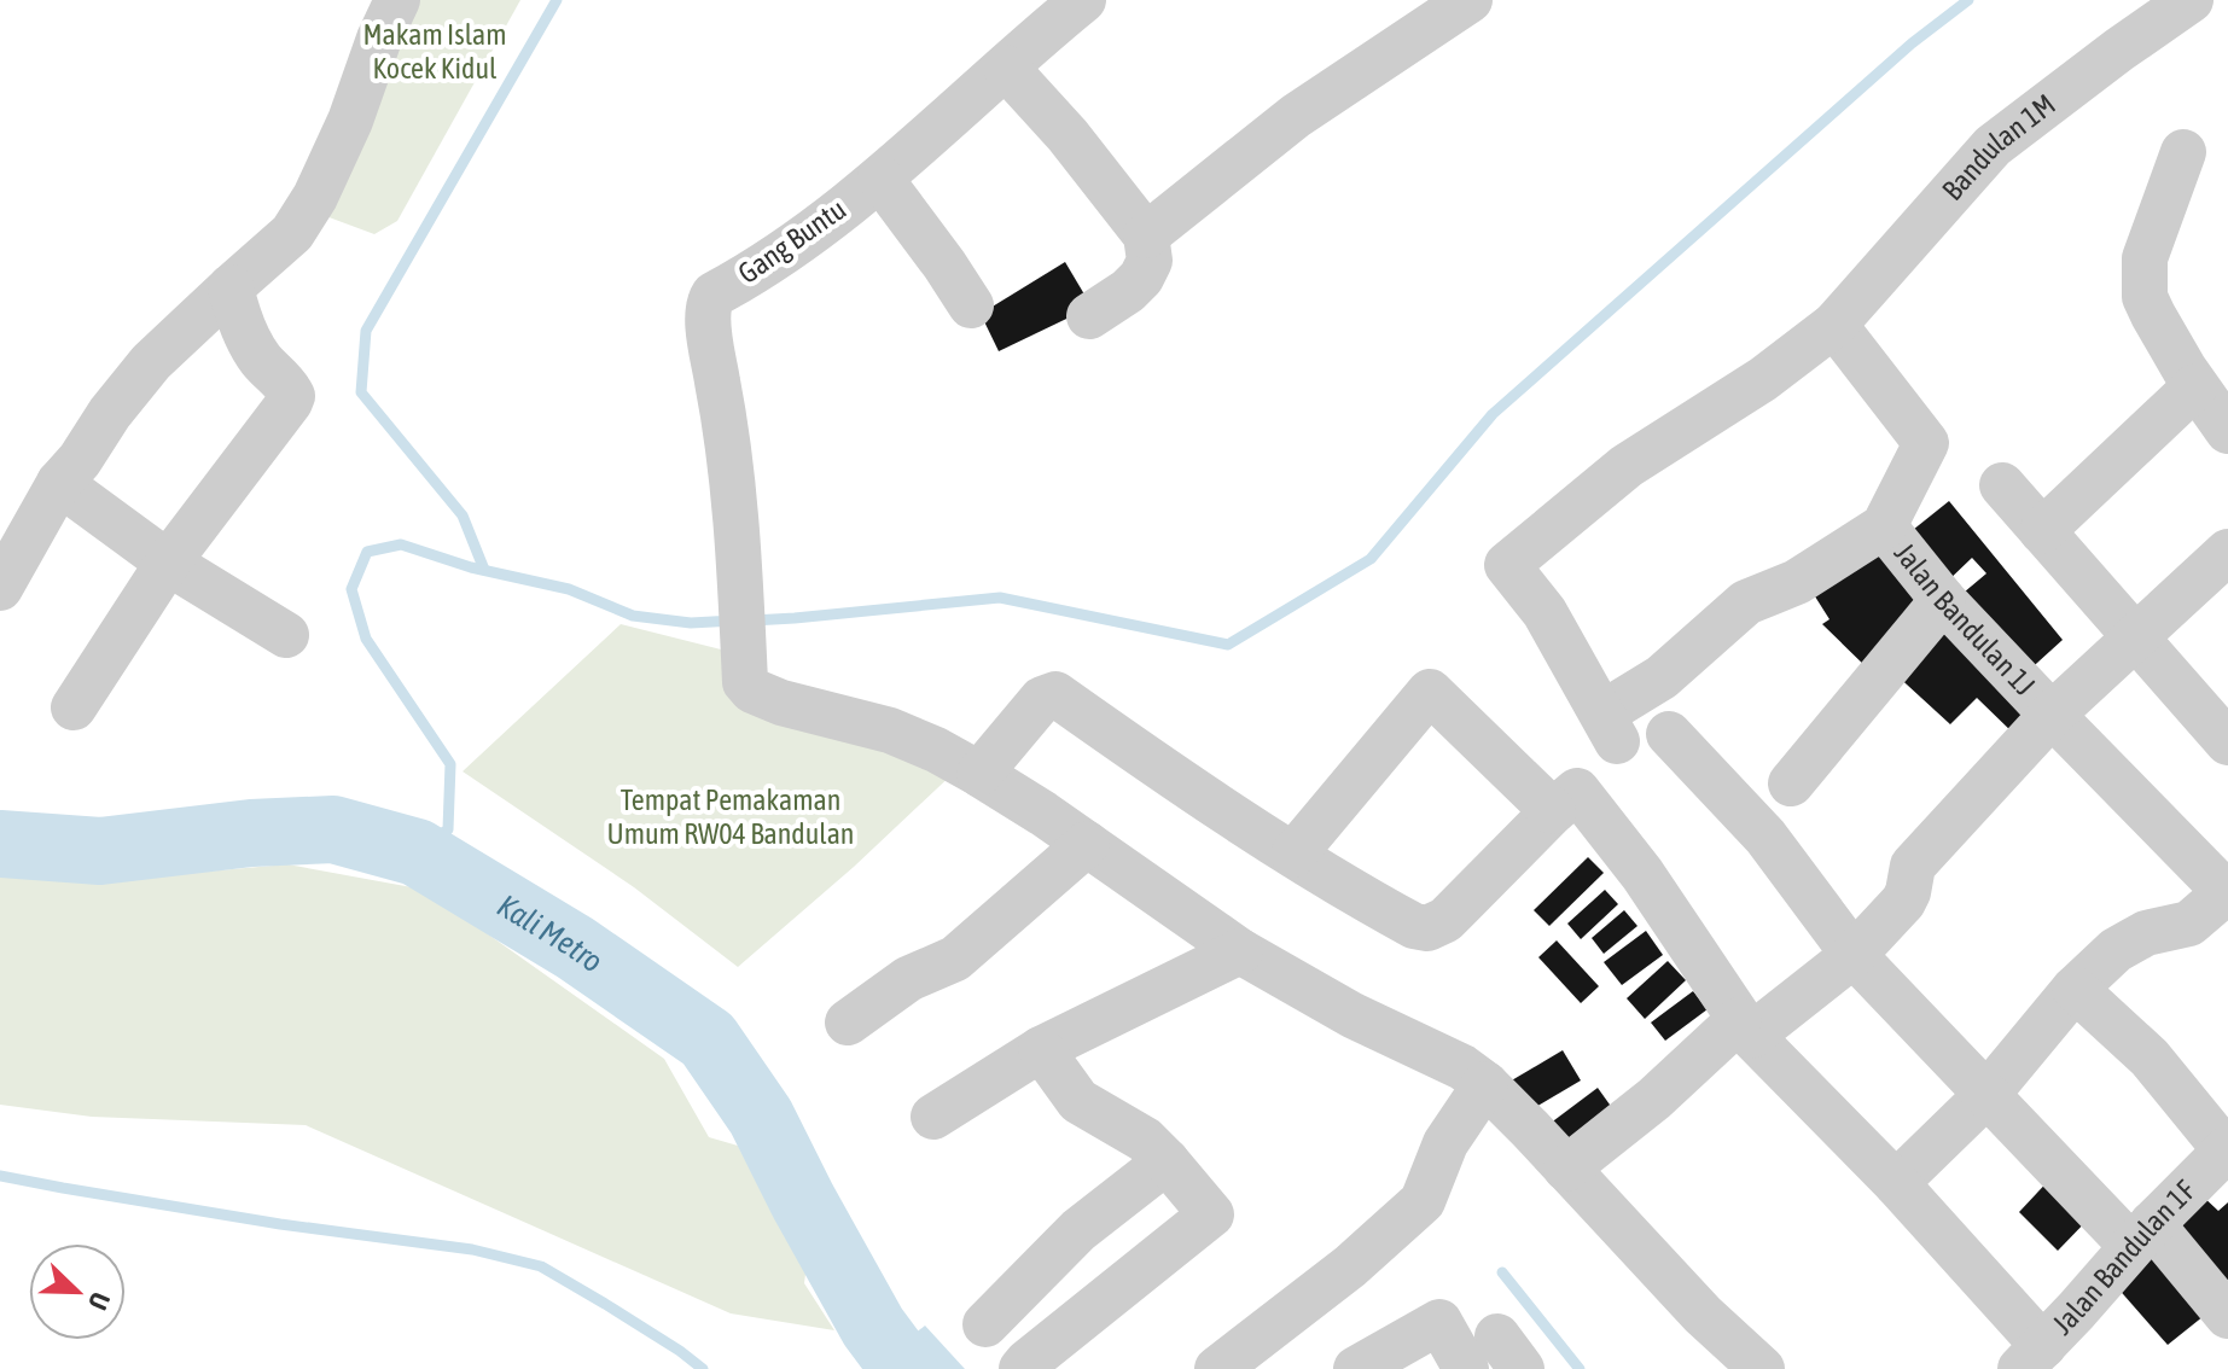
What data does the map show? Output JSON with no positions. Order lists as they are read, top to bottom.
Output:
{
  "streets": {
    "street": [
      "Bandulan 1M",
      "Gang Buntu",
      "Jalan Bandulan 1J",
      "Jalan Bandulan 1F"
    ]
  },
  "crossings": [
    ["Bandulan 1M", "Jalan Bandulan 1J"]
  ],
  "water": ["Kali Metro"],
  "parks": ["Makam Islam Kocek Kidul", "Tempat Pemakaman Umum RW04 Bandulan"],
  "north": "bottom right"
}
